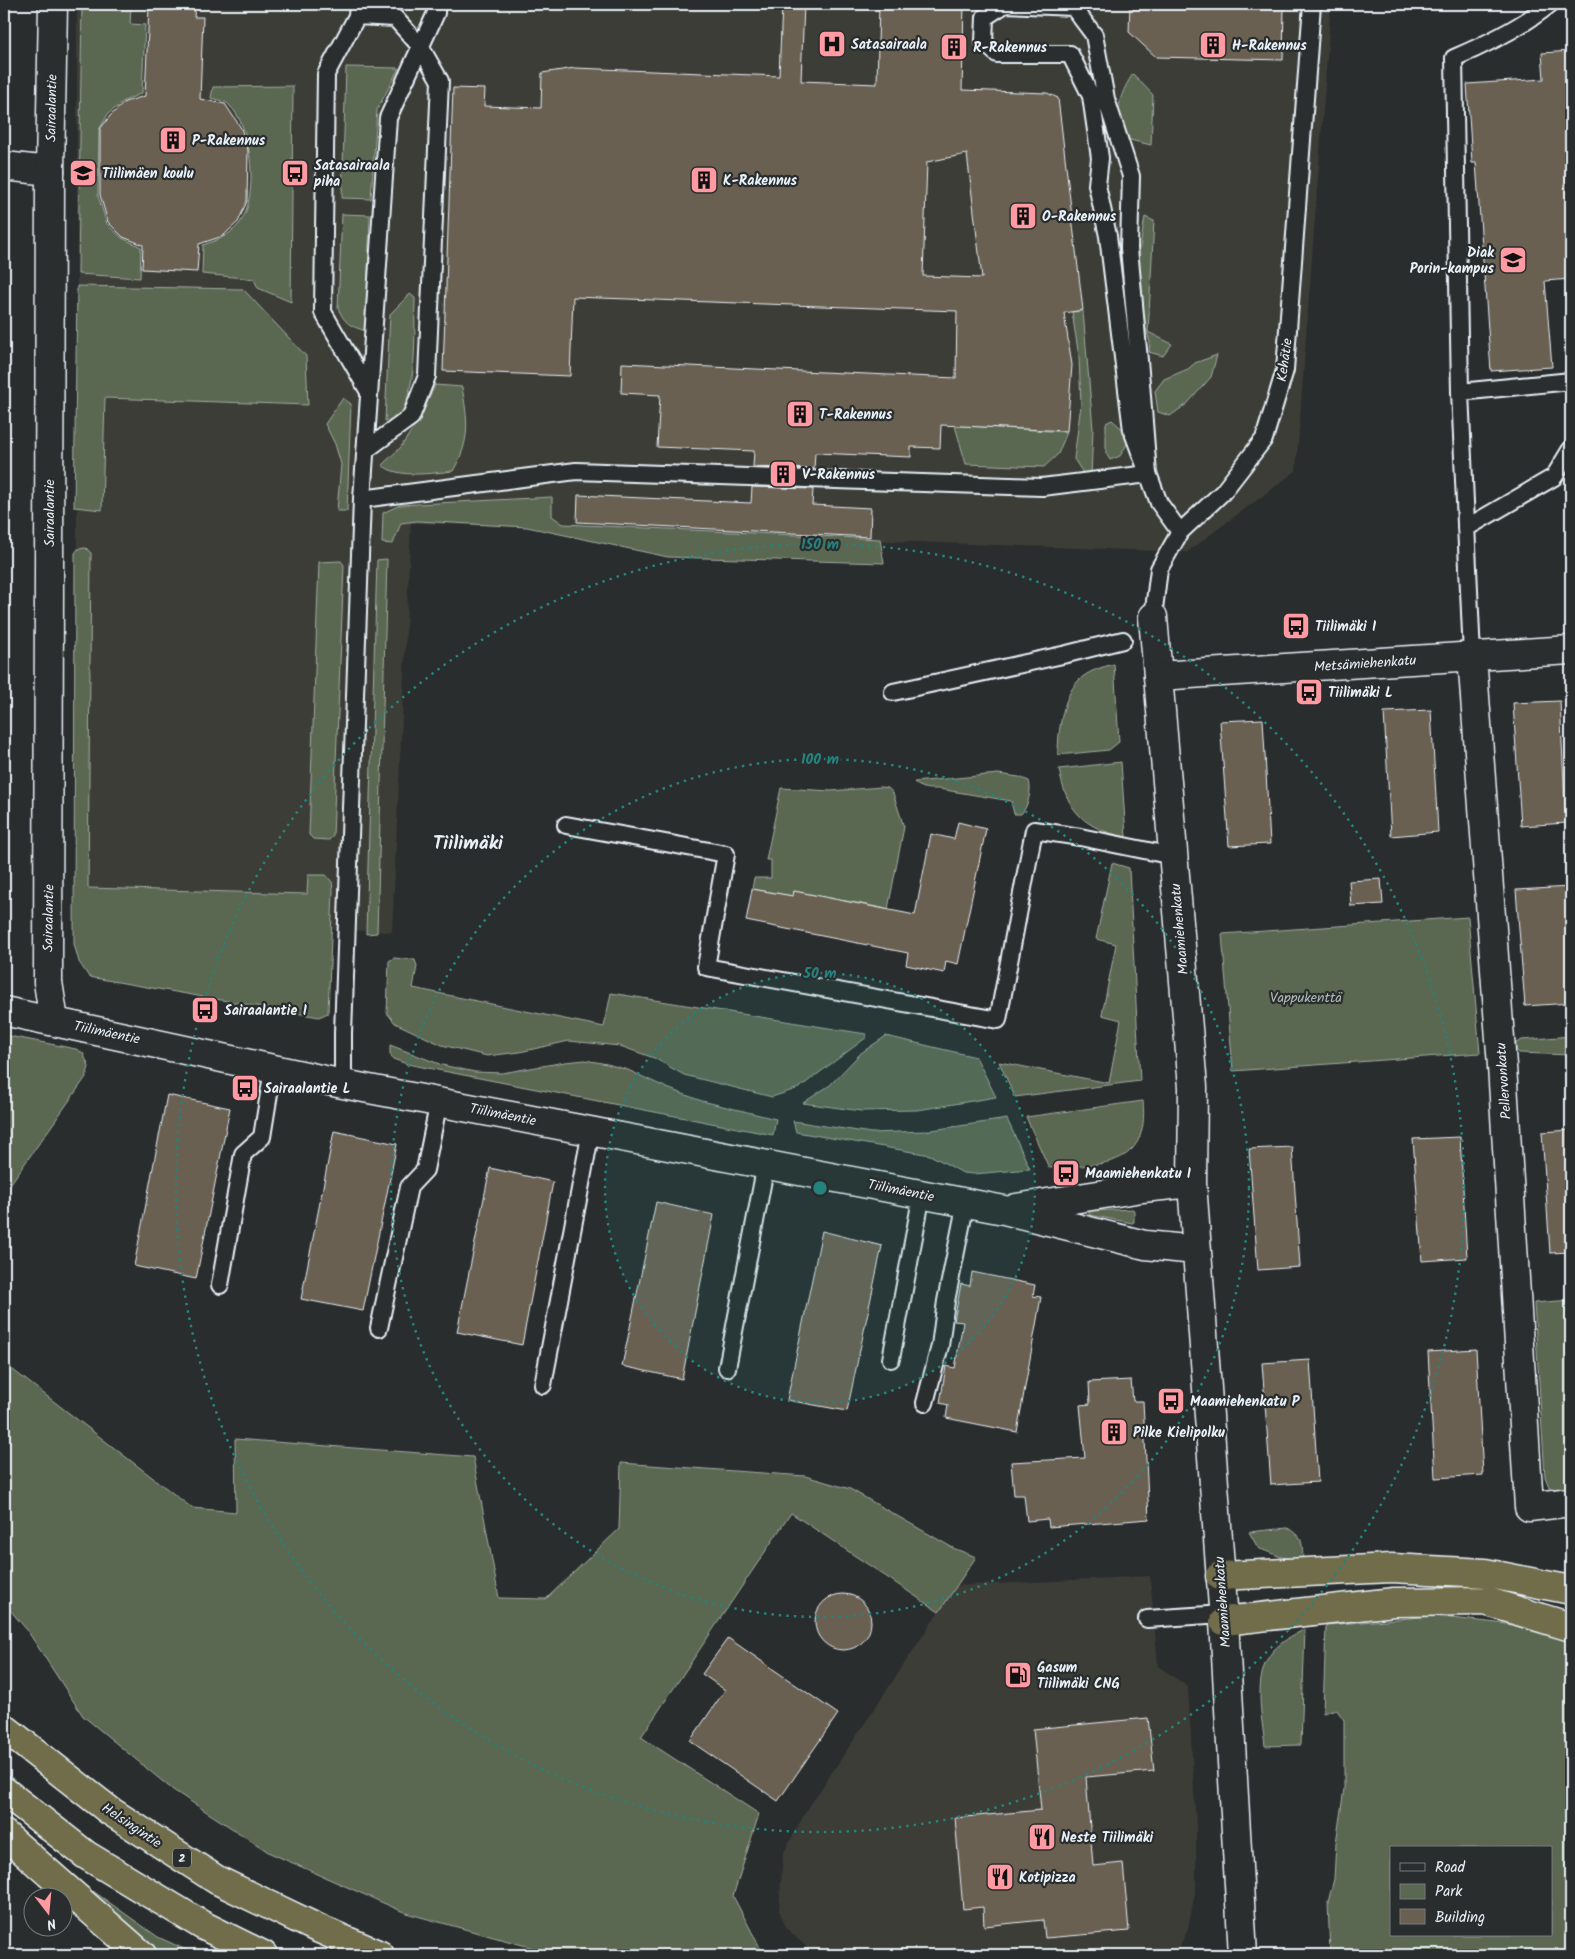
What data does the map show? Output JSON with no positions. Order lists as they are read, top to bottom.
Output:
{
  "streets": {
    "highway": ["Helsingintie", "2"],
    "street": [
      "Sairaalantie",
      "Kehätie",
      "Metsämiehenkatu",
      "Maamiehenkatu",
      "Tiilimäentie",
      "Pellervonkatu"
    ]
  },
  "crossings": [
    ["Sairaalantie", "Tiilimäentie"],
    ["Kehätie", "Metsämiehenkatu"],
    ["Kehätie", "Maamiehenkatu"],
    ["Metsämiehenkatu", "Maamiehenkatu"],
    ["Metsämiehenkatu", "Pellervonkatu"],
    ["Maamiehenkatu", "Tiilimäentie"]
  ],
  "districts": ["Tiilimäki"],
  "parks": ["Vappukenttä"],
  "places": {
    "hospital": ["Satasairaala"],
    "building": [
      "H-Rakennus",
      "R-Rakennus",
      "P-Rakennus",
      "K-Rakennus",
      "O-Rakennus",
      "T-Rakennus",
      "V-Rakennus",
      "Pilke Kielipolku"
    ],
    "school or university": ["Tiilimäen koulu", "Diak Porin-kampus"],
    "bus stop": [
      "Satasairaala piha",
      "Tiilimäki I",
      "Tiilimäki L",
      "Sairaalantie I",
      "Sairaalantie L",
      "Maamiehenkatu I",
      "Maamiehenkatu P"
    ],
    "fuel station": ["Gasum Tiilimäki CNG"],
    "restaurant": ["Neste Tiilimäki", "Kotipizza"]
  },
  "legend": ["Road", "Park", "Building"],
  "north": "bottom",
  "rings": ["150 m", "100 m", "50 m"]
}
